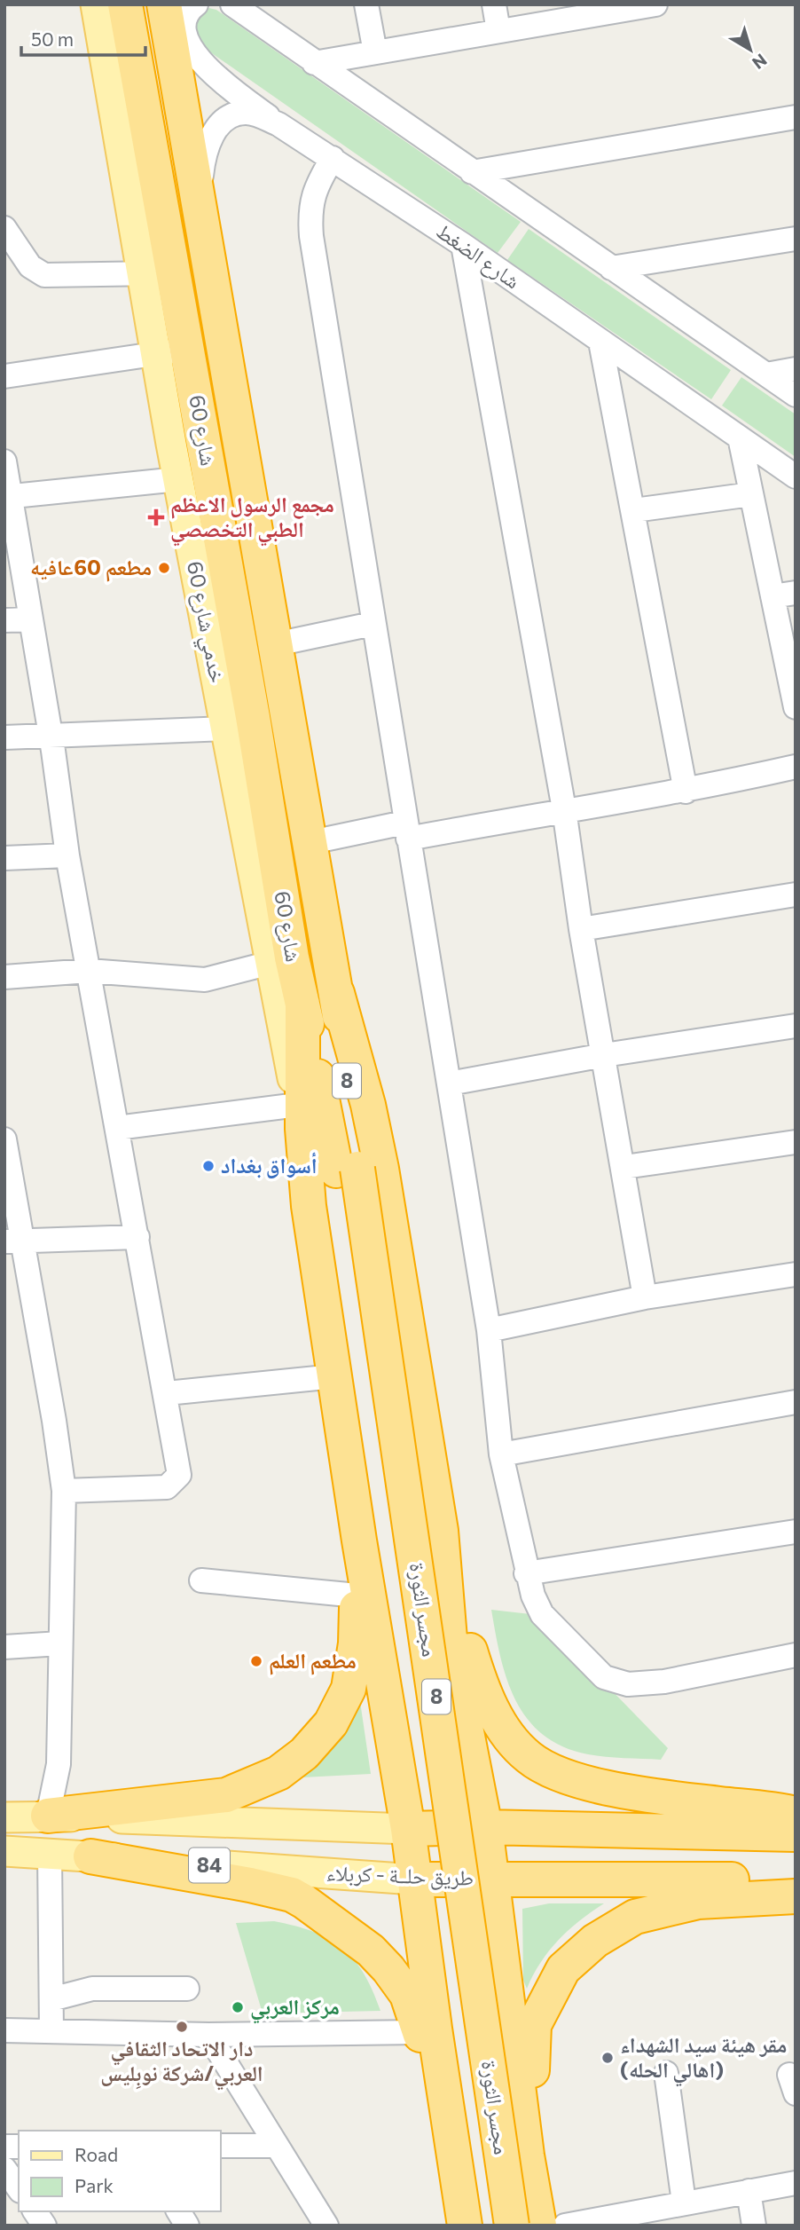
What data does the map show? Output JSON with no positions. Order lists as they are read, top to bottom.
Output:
{
  "streets": {
    "highway": [
      "شارع 60",
      "8",
      "مجسر الثورة",
      "84",
      "طريق حلــة - كربلاء"
    ],
    "main road": ["خدمي شارع 60"],
    "street": ["شارع الضغط"]
  },
  "crossings": [
    ["شارع الضغط", "شارع 60"],
    ["شارع 60", "خدمي شارع 60"],
    ["شارع 60", "مجسر الثورة"]
  ],
  "places": {
    "health": ["مجمع الرسول الاعظم الطبي التخصصي"],
    "other": [
      "مطعم 60عافيه",
      "أسواق بغداد",
      "مطعم العلم",
      "مركز العربي",
      "دار الاتحاد الثقافي العربي/شركة نوبِليس",
      "مقر هيئة سيد الشهداء (اهالي الحله)"
    ]
  },
  "legend": ["Road", "Park"],
  "scale_bar": "50 m",
  "north": "bottom right"
}
